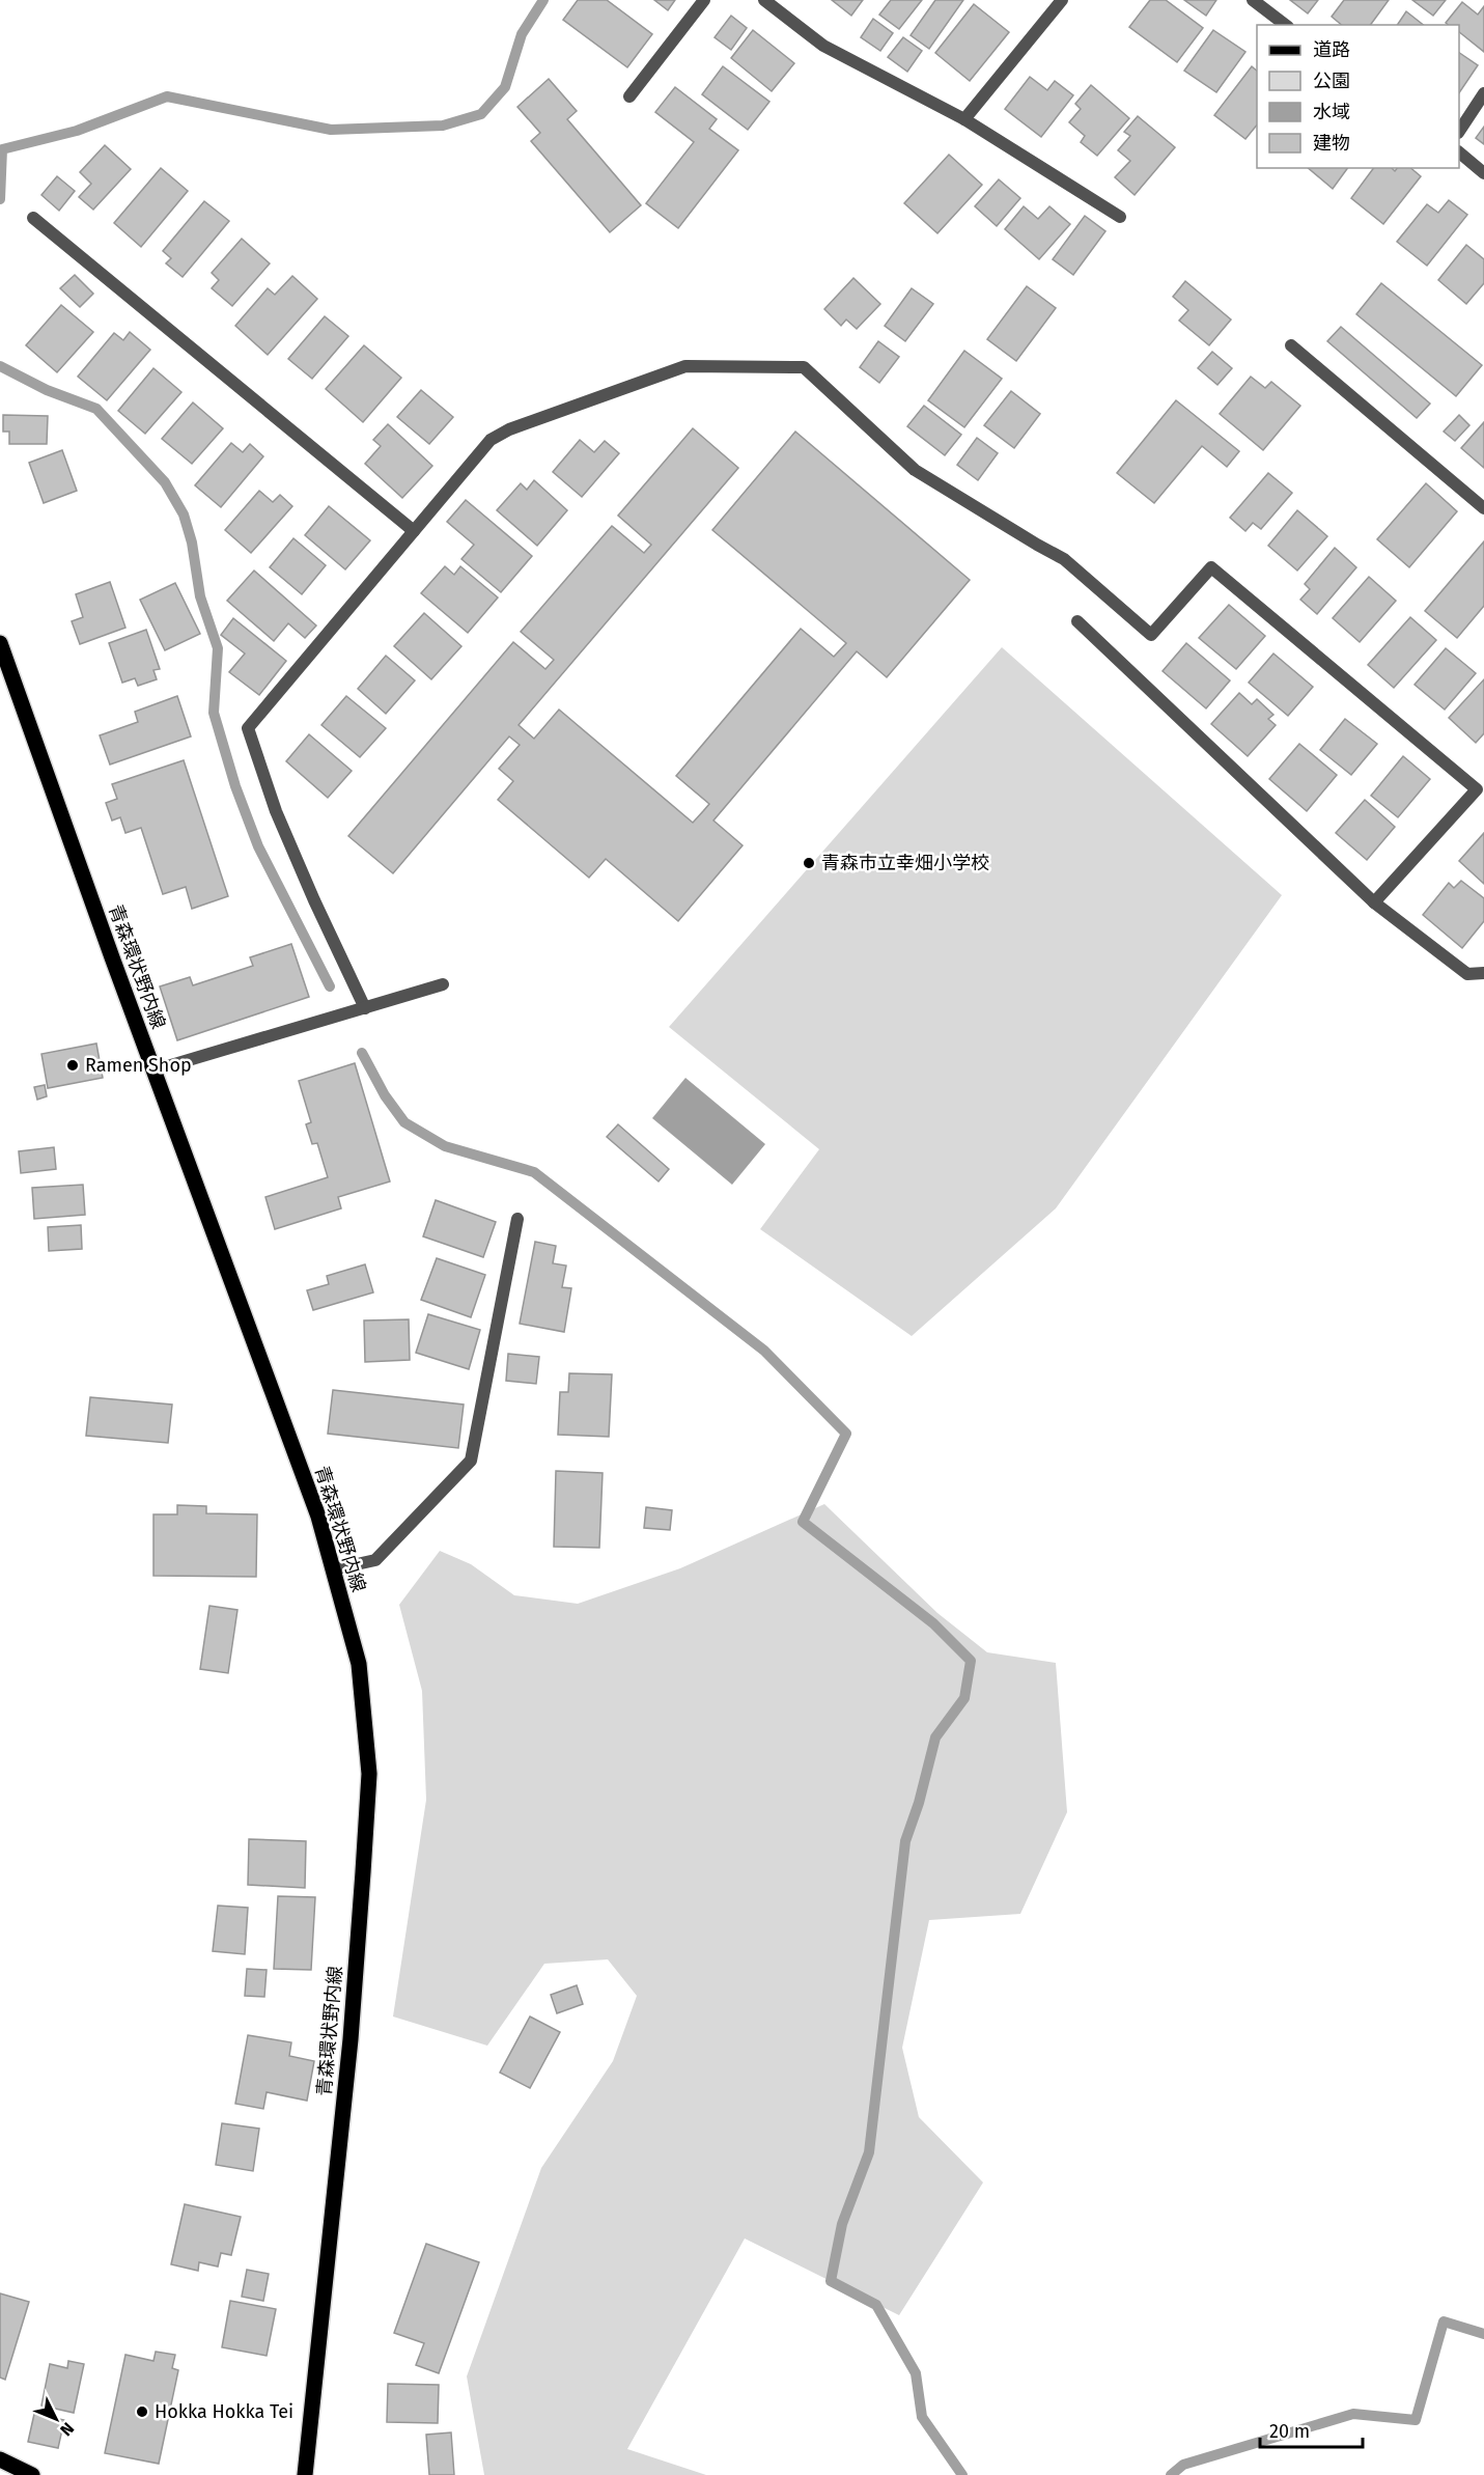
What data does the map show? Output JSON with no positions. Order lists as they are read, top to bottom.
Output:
{
  "streets": {
    "main road": ["青森環状野内線"]
  },
  "places": ["青森市立幸畑小学校", "Ramen Shop", "Hokka Hokka Tei"],
  "legend": [
    "道路",
    "公園",
    "水域",
    "建物"
  ],
  "scale_bar": "20 m",
  "north": "bottom right"
}
